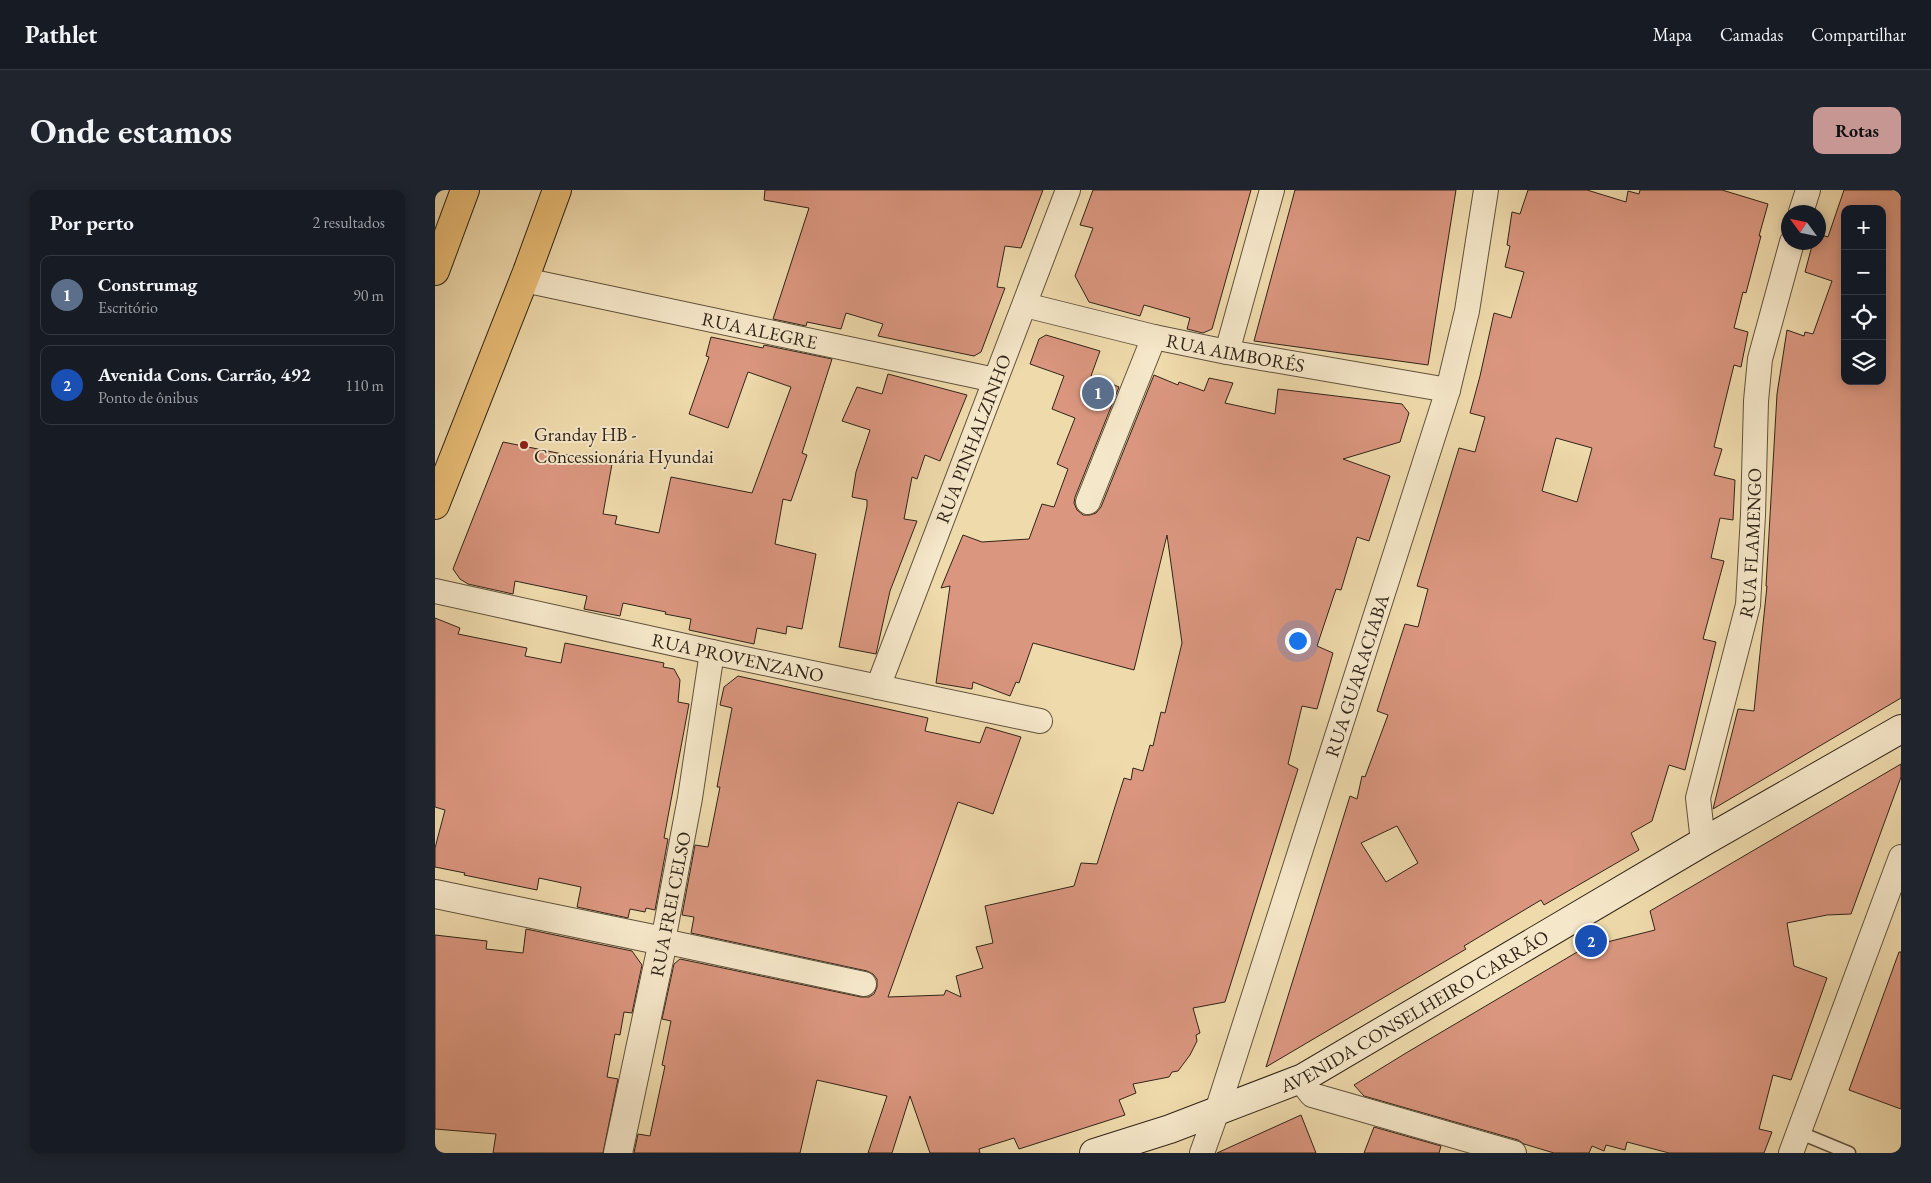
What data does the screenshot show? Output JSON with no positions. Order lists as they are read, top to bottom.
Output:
{
  "streets": {
    "main road": ["RUA FREI CELSO", "AVENIDA CONSELHEIRO CARRÃO"],
    "street": [
      "RUA ALEGRE",
      "RUA AIMBORÉS",
      "RUA PINHALZINHO",
      "RUA FLAMENGO",
      "RUA PROVENZANO",
      "RUA GUARACIABA"
    ]
  },
  "crossings": [
    ["RUA ALEGRE", "RUA PINHALZINHO"],
    ["RUA AIMBORÉS", "RUA PINHALZINHO"],
    ["RUA AIMBORÉS", "RUA GUARACIABA"],
    ["RUA PINHALZINHO", "RUA PROVENZANO"],
    ["RUA FLAMENGO", "AVENIDA CONSELHEIRO CARRÃO"],
    ["RUA PROVENZANO", "RUA FREI CELSO"],
    ["RUA GUARACIABA", "AVENIDA CONSELHEIRO CARRÃO"]
  ],
  "places": ["Granday HB - Concessionária Hyundai"],
  "north": "top left",
  "page": {
    "header": "Pathlet",
    "nav": ["Mapa", "Camadas", "Compartilhar"],
    "buttons": "Rotas",
    "title": "Onde estamos",
    "heading": ["Por perto", "2 resultados"],
    "map_buttons": ["+", "−"],
    "list": [
      {
        "mark": "1",
        "name": "Construmag",
        "note": "Escritório",
        "value": "90 m"
      },
      {
        "mark": "2",
        "name": "Avenida Cons. Carrão, 492",
        "note": "Ponto de ônibus",
        "value": "110 m"
      }
    ],
    "pins": ["1", "2"]
  }
}
